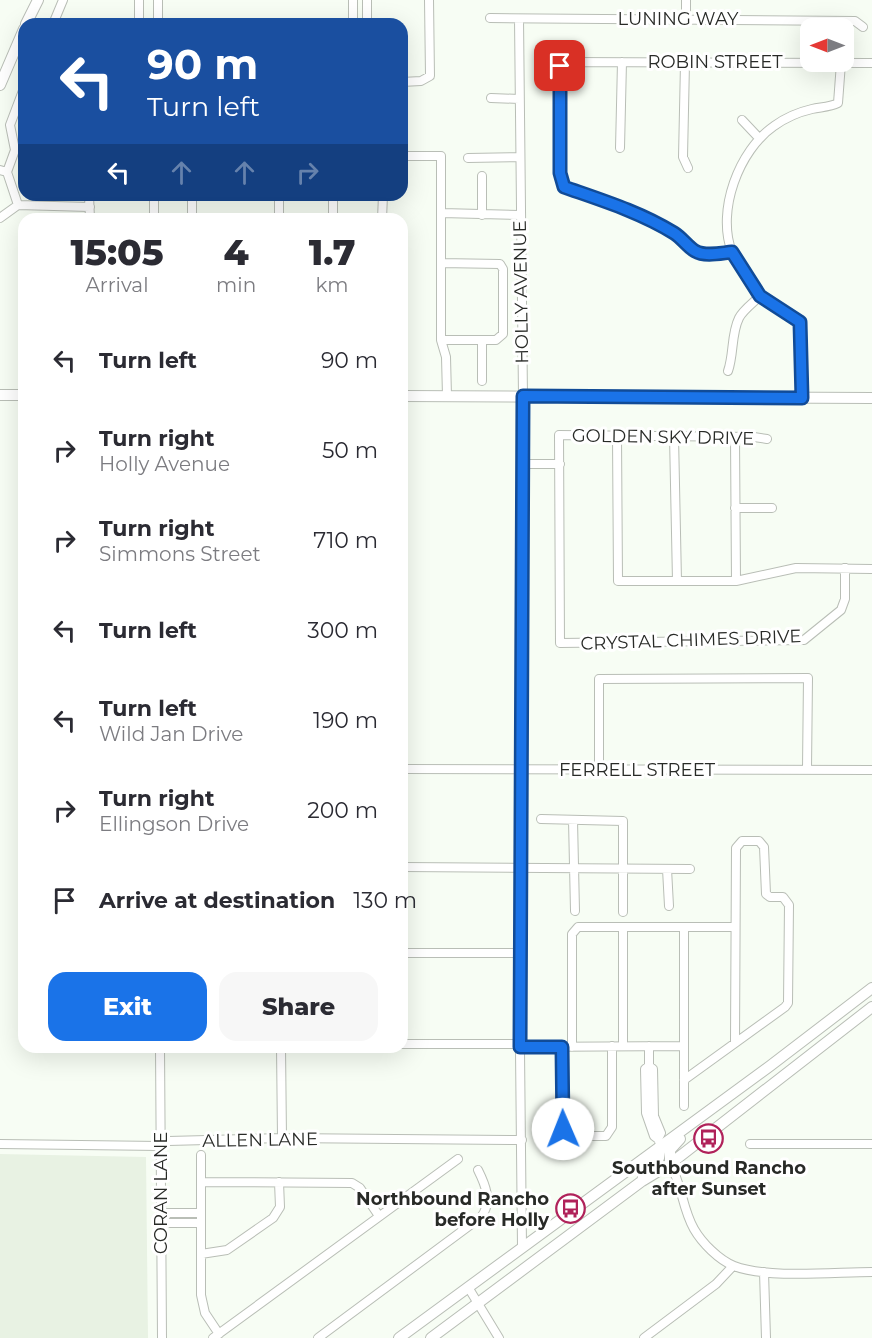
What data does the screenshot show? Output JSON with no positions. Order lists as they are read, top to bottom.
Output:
{
  "streets": {
    "street": [
      "LUNING WAY",
      "ROBIN STREET",
      "HOLLY AVENUE",
      "GOLDEN SKY DRIVE",
      "CRYSTAL CHIMES DRIVE",
      "FERRELL STREET",
      "ALLEN LANE",
      "CORAN LANE"
    ]
  },
  "crossings": [
    ["LUNING WAY", "HOLLY AVENUE"],
    ["HOLLY AVENUE", "FERRELL STREET"],
    ["HOLLY AVENUE", "ALLEN LANE"],
    ["GOLDEN SKY DRIVE", "CRYSTAL CHIMES DRIVE"],
    ["ALLEN LANE", "CORAN LANE"]
  ],
  "places": {
    "bus stop": ["Southbound Rancho after Sunset", "Northbound Rancho before Holly"]
  },
  "north": "left",
  "page": {
    "turn": ["90 m", "Turn left"],
    "eta": [
      "15:05",
      "Arrival",
      "4",
      "min",
      "1.7",
      "km"
    ],
    "list": [
      {
        "name": "Turn left",
        "value": "90 m"
      },
      {
        "name": "Turn right",
        "note": "Holly Avenue",
        "value": "50 m"
      },
      {
        "name": "Turn right",
        "note": "Simmons Street",
        "value": "710 m"
      },
      {
        "name": "Turn left",
        "value": "300 m"
      },
      {
        "name": "Turn left",
        "note": "Wild Jan Drive",
        "value": "190 m"
      },
      {
        "name": "Turn right",
        "note": "Ellingson Drive",
        "value": "200 m"
      },
      {
        "name": "Arrive at destination",
        "value": "130 m"
      }
    ],
    "buttons": ["Exit", "Share"]
  }
}
